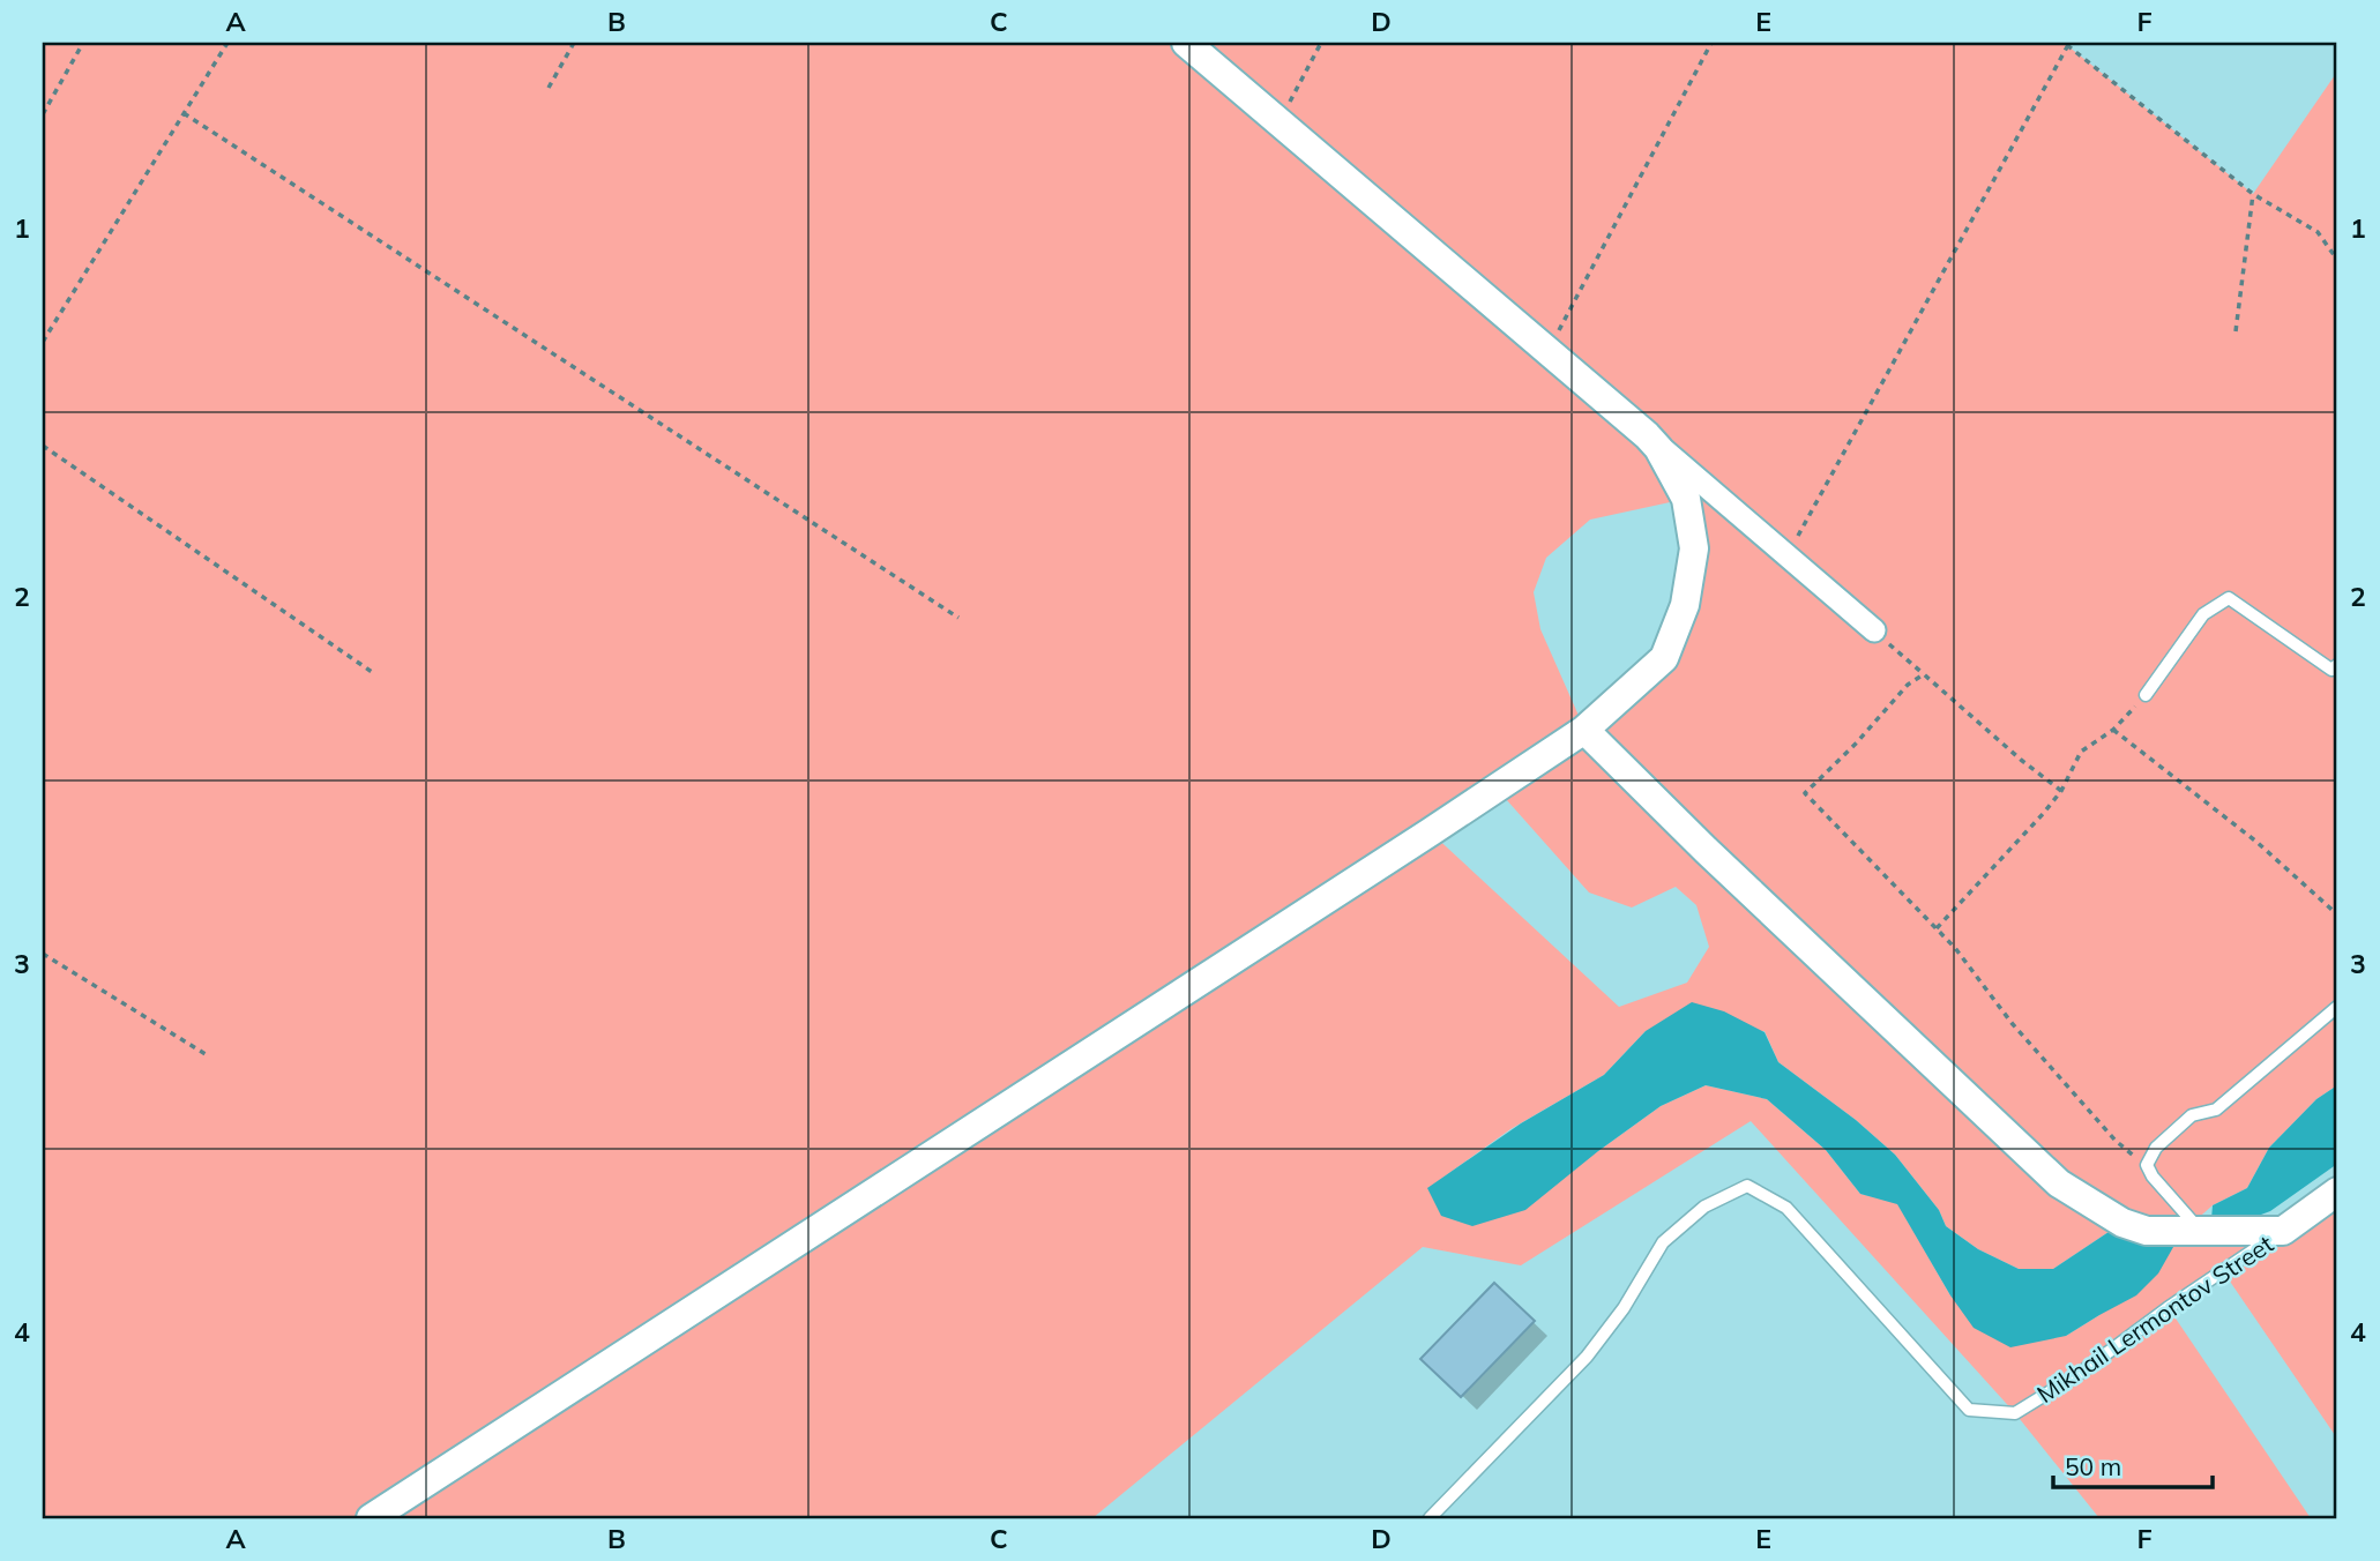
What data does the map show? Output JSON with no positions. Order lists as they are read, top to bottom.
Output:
{
  "streets": {
    "street": ["Mikhail Lermontov Street"]
  },
  "scale_bar": "50 m",
  "grid": {
    "columns": [
      "A",
      "B",
      "C",
      "D",
      "E",
      "F"
    ],
    "rows": [
      "1",
      "2",
      "3",
      "4"
    ]
  }
}
